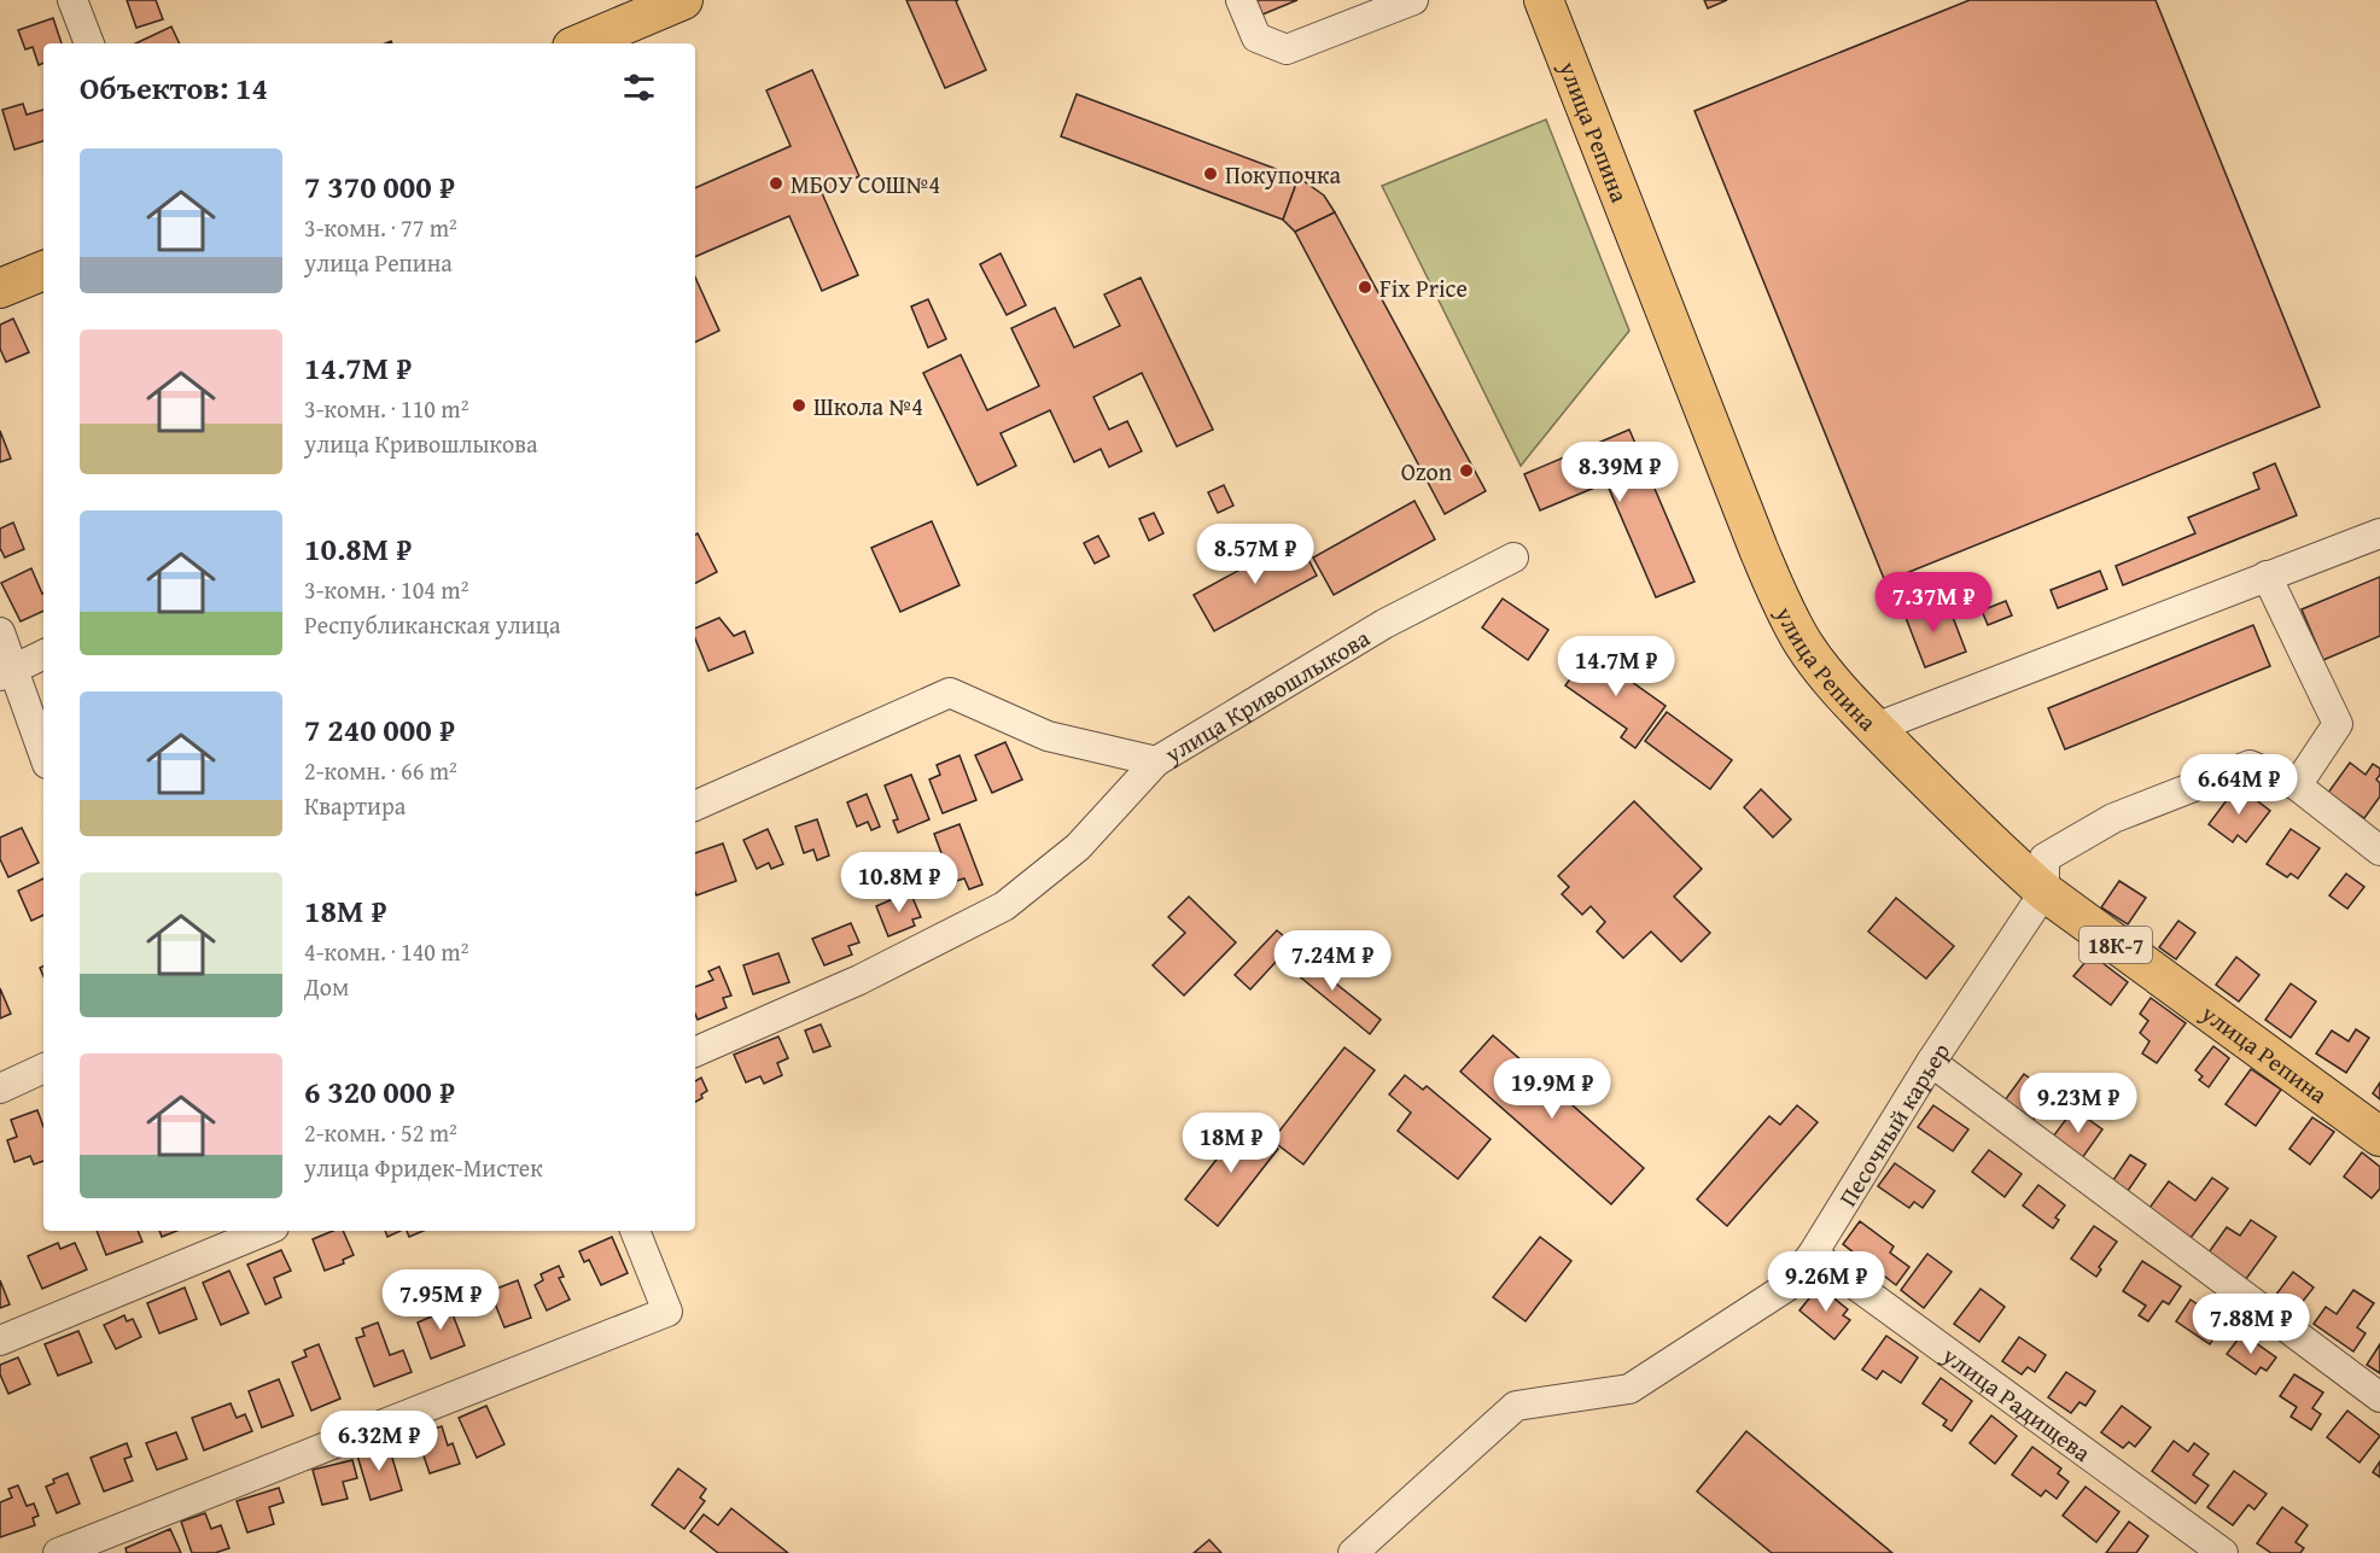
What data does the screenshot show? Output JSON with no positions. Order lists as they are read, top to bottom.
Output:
{
  "streets": {
    "main road": ["улица Репина", "18К-7"],
    "street": ["улица Кривошлыкова", "Песочный карьер", "улица Радищева"]
  },
  "crossings": [
    ["улица Репина", "Песочный карьер"],
    ["Песочный карьер", "улица Радищева"]
  ],
  "places": [
    "Покупочка",
    "МБОУ СОШ№4",
    "Fix Price",
    "Школа №4",
    "Ozon"
  ],
  "page": {
    "heading": "Объектов: 14",
    "list": [
      {
        "name": "7 370 000 ₽",
        "note": "3-комн. · 77 m² · улица Репина"
      },
      {
        "name": "14.7M ₽",
        "note": "3-комн. · 110 m² · улица Кривошлыкова"
      },
      {
        "name": "10.8M ₽",
        "note": "3-комн. · 104 m² · Республиканская улица"
      },
      {
        "name": "7 240 000 ₽",
        "note": "2-комн. · 66 m² · Квартира"
      },
      {
        "name": "18M ₽",
        "note": "4-комн. · 140 m² · Дом"
      },
      {
        "name": "6 320 000 ₽",
        "note": "2-комн. · 52 m² · улица Фридек-Мистек"
      }
    ],
    "price": [
      "8.39M ₽",
      "8.57M ₽",
      "7.37M ₽",
      "14.7M ₽",
      "6.64M ₽",
      "10.8M ₽",
      "7.24M ₽",
      "19.9M ₽",
      "9.23M ₽",
      "18M ₽",
      "9.26M ₽",
      "7.95M ₽",
      "7.88M ₽",
      "6.32M ₽"
    ]
  }
}
